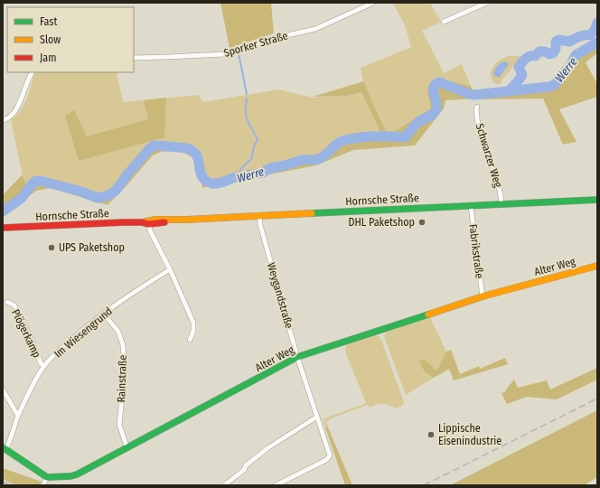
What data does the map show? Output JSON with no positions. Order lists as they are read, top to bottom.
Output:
{
  "streets": {
    "street": [
      "Sporker Straße",
      "Schwarzer Weg",
      "Hornsche Straße",
      "Fabrikstraße",
      "Alter Weg",
      "Weygandstraße",
      "Im Wiesengrund",
      "Plögerkamp",
      "Rainstraße"
    ]
  },
  "crossings": [
    ["Schwarzer Weg", "Hornsche Straße"],
    ["Hornsche Straße", "Fabrikstraße"],
    ["Hornsche Straße", "Weygandstraße"],
    ["Fabrikstraße", "Alter Weg"],
    ["Alter Weg", "Weygandstraße"],
    ["Alter Weg", "Rainstraße"],
    ["Im Wiesengrund", "Plögerkamp"],
    ["Im Wiesengrund", "Rainstraße"]
  ],
  "water": ["Werre"],
  "places": ["DHL Paketshop", "UPS Paketshop", "Lippische Eisenindustrie"],
  "legend": ["Fast", "Slow", "Jam"]
}
